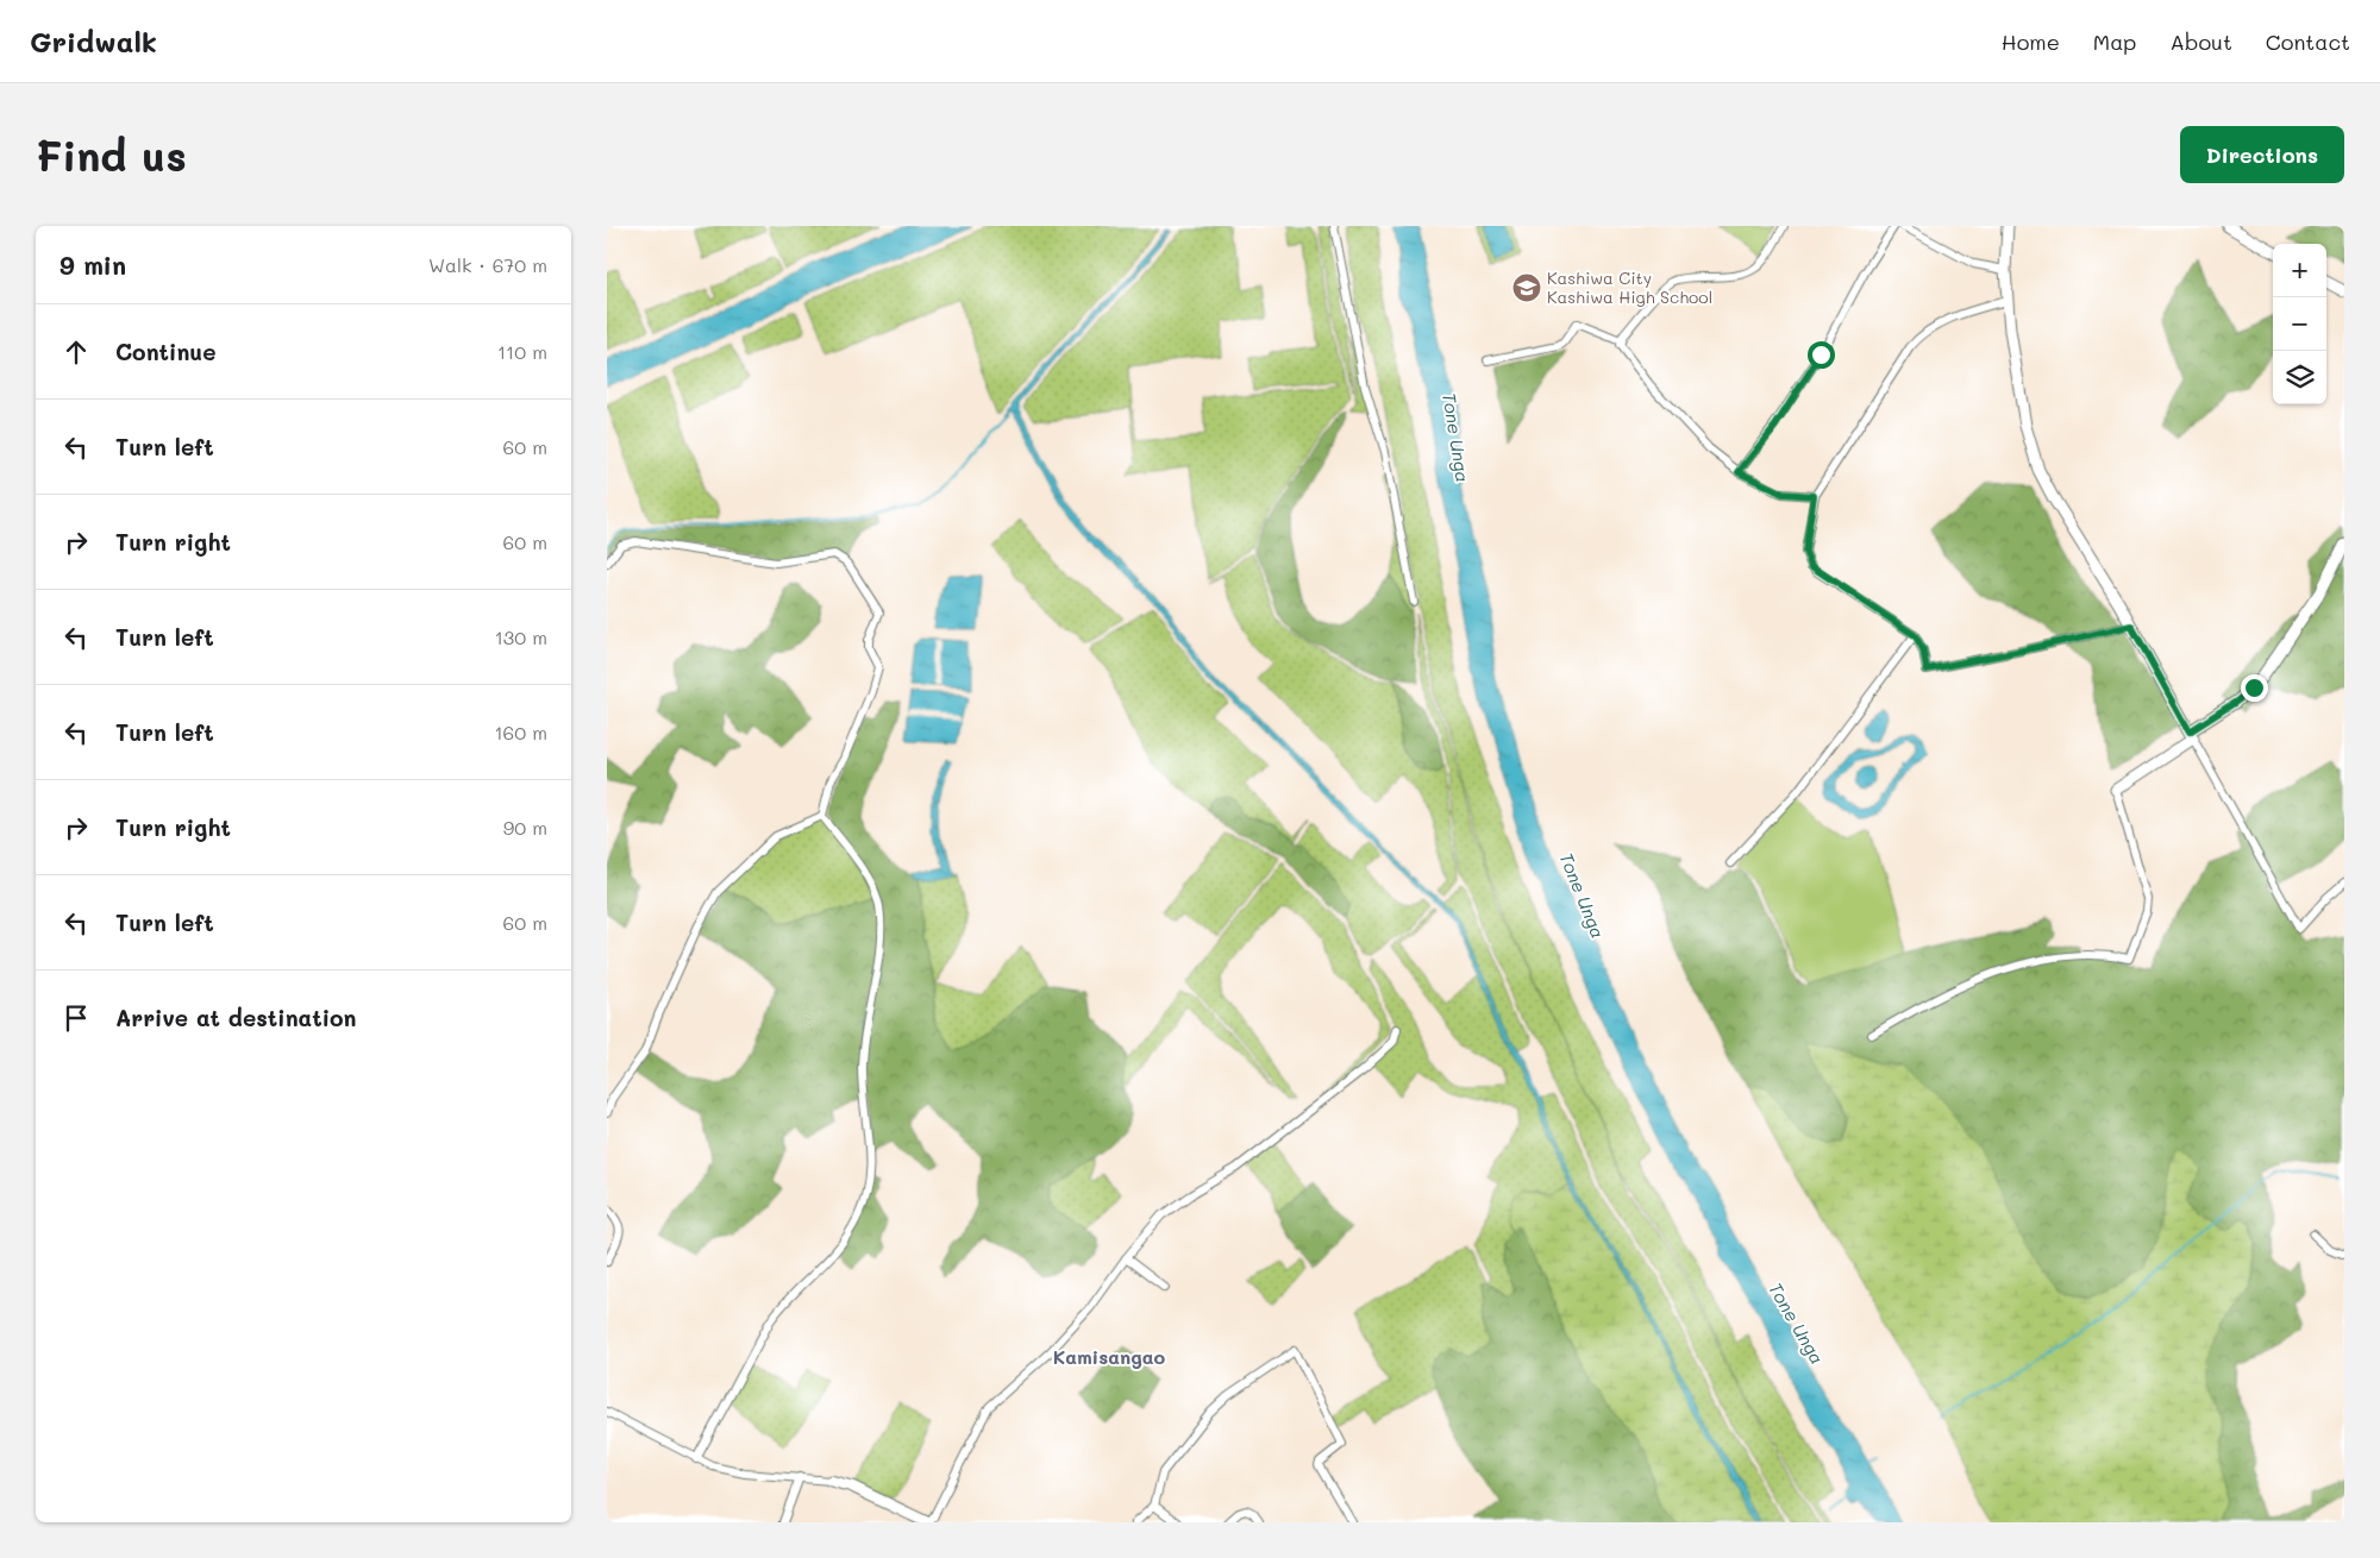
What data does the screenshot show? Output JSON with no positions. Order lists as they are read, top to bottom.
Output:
{
  "districts": ["Kamisangao"],
  "water": ["Tone Unga"],
  "places": {
    "school or university": ["Kashiwa City Kashiwa High School"]
  },
  "page": {
    "header": "Gridwalk",
    "nav": [
      "Home",
      "Map",
      "About",
      "Contact"
    ],
    "buttons": "Directions",
    "title": "Find us",
    "heading": ["9 min", "Walk · 670 m"],
    "map_buttons": ["+", "−"],
    "list": [
      ["Continue", "110 m"],
      ["Turn left", "60 m"],
      ["Turn right", "60 m"],
      ["Turn left", "130 m"],
      ["Turn left", "160 m"],
      ["Turn right", "90 m"],
      ["Turn left", "60 m"],
      "Arrive at destination"
    ]
  }
}
